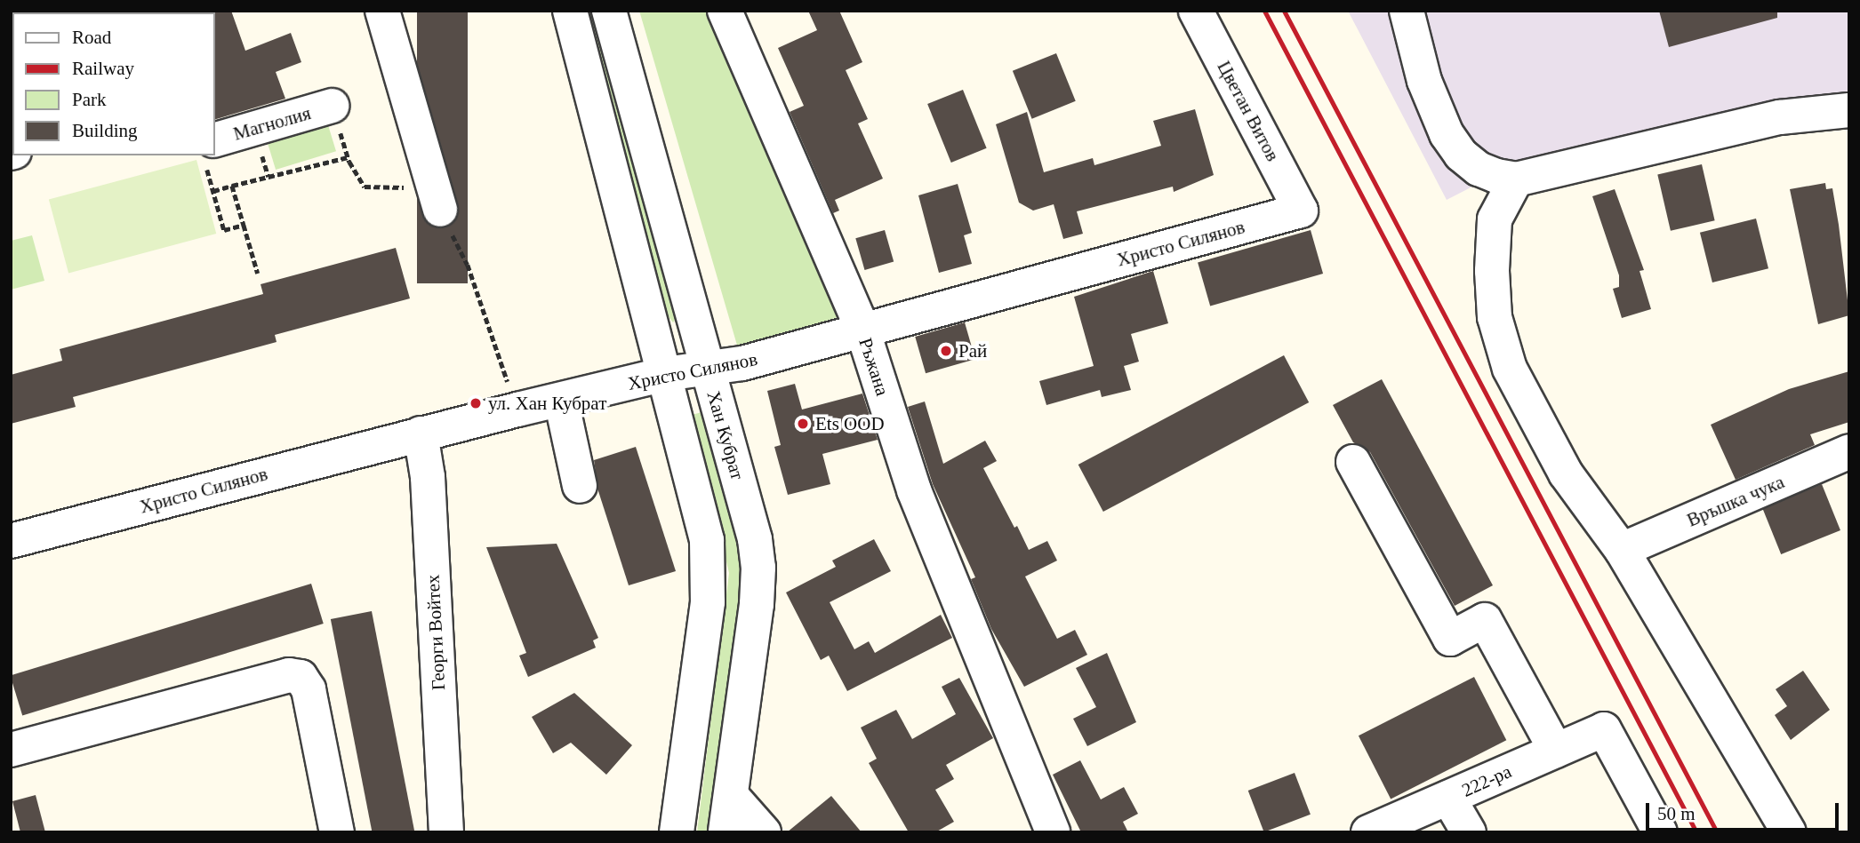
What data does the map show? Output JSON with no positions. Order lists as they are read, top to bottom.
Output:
{
  "streets": {
    "street": [
      "Цветан Витов",
      "Магнолия",
      "Христо Силянов",
      "Ръжана",
      "Хан Кубрат",
      "Връшка чука",
      "Георги Войтех",
      "222-ра"
    ]
  },
  "crossings": [
    ["Цветан Витов", "Христо Силянов"],
    ["Христо Силянов", "Ръжана"],
    ["Христо Силянов", "Хан Кубрат"],
    ["Христо Силянов", "Георги Войтех"]
  ],
  "places": ["Рай", "ул. Хан Кубрат", "Ets OOD"],
  "legend": [
    "Road",
    "Railway",
    "Park",
    "Building"
  ],
  "scale_bar": "50 m"
}
